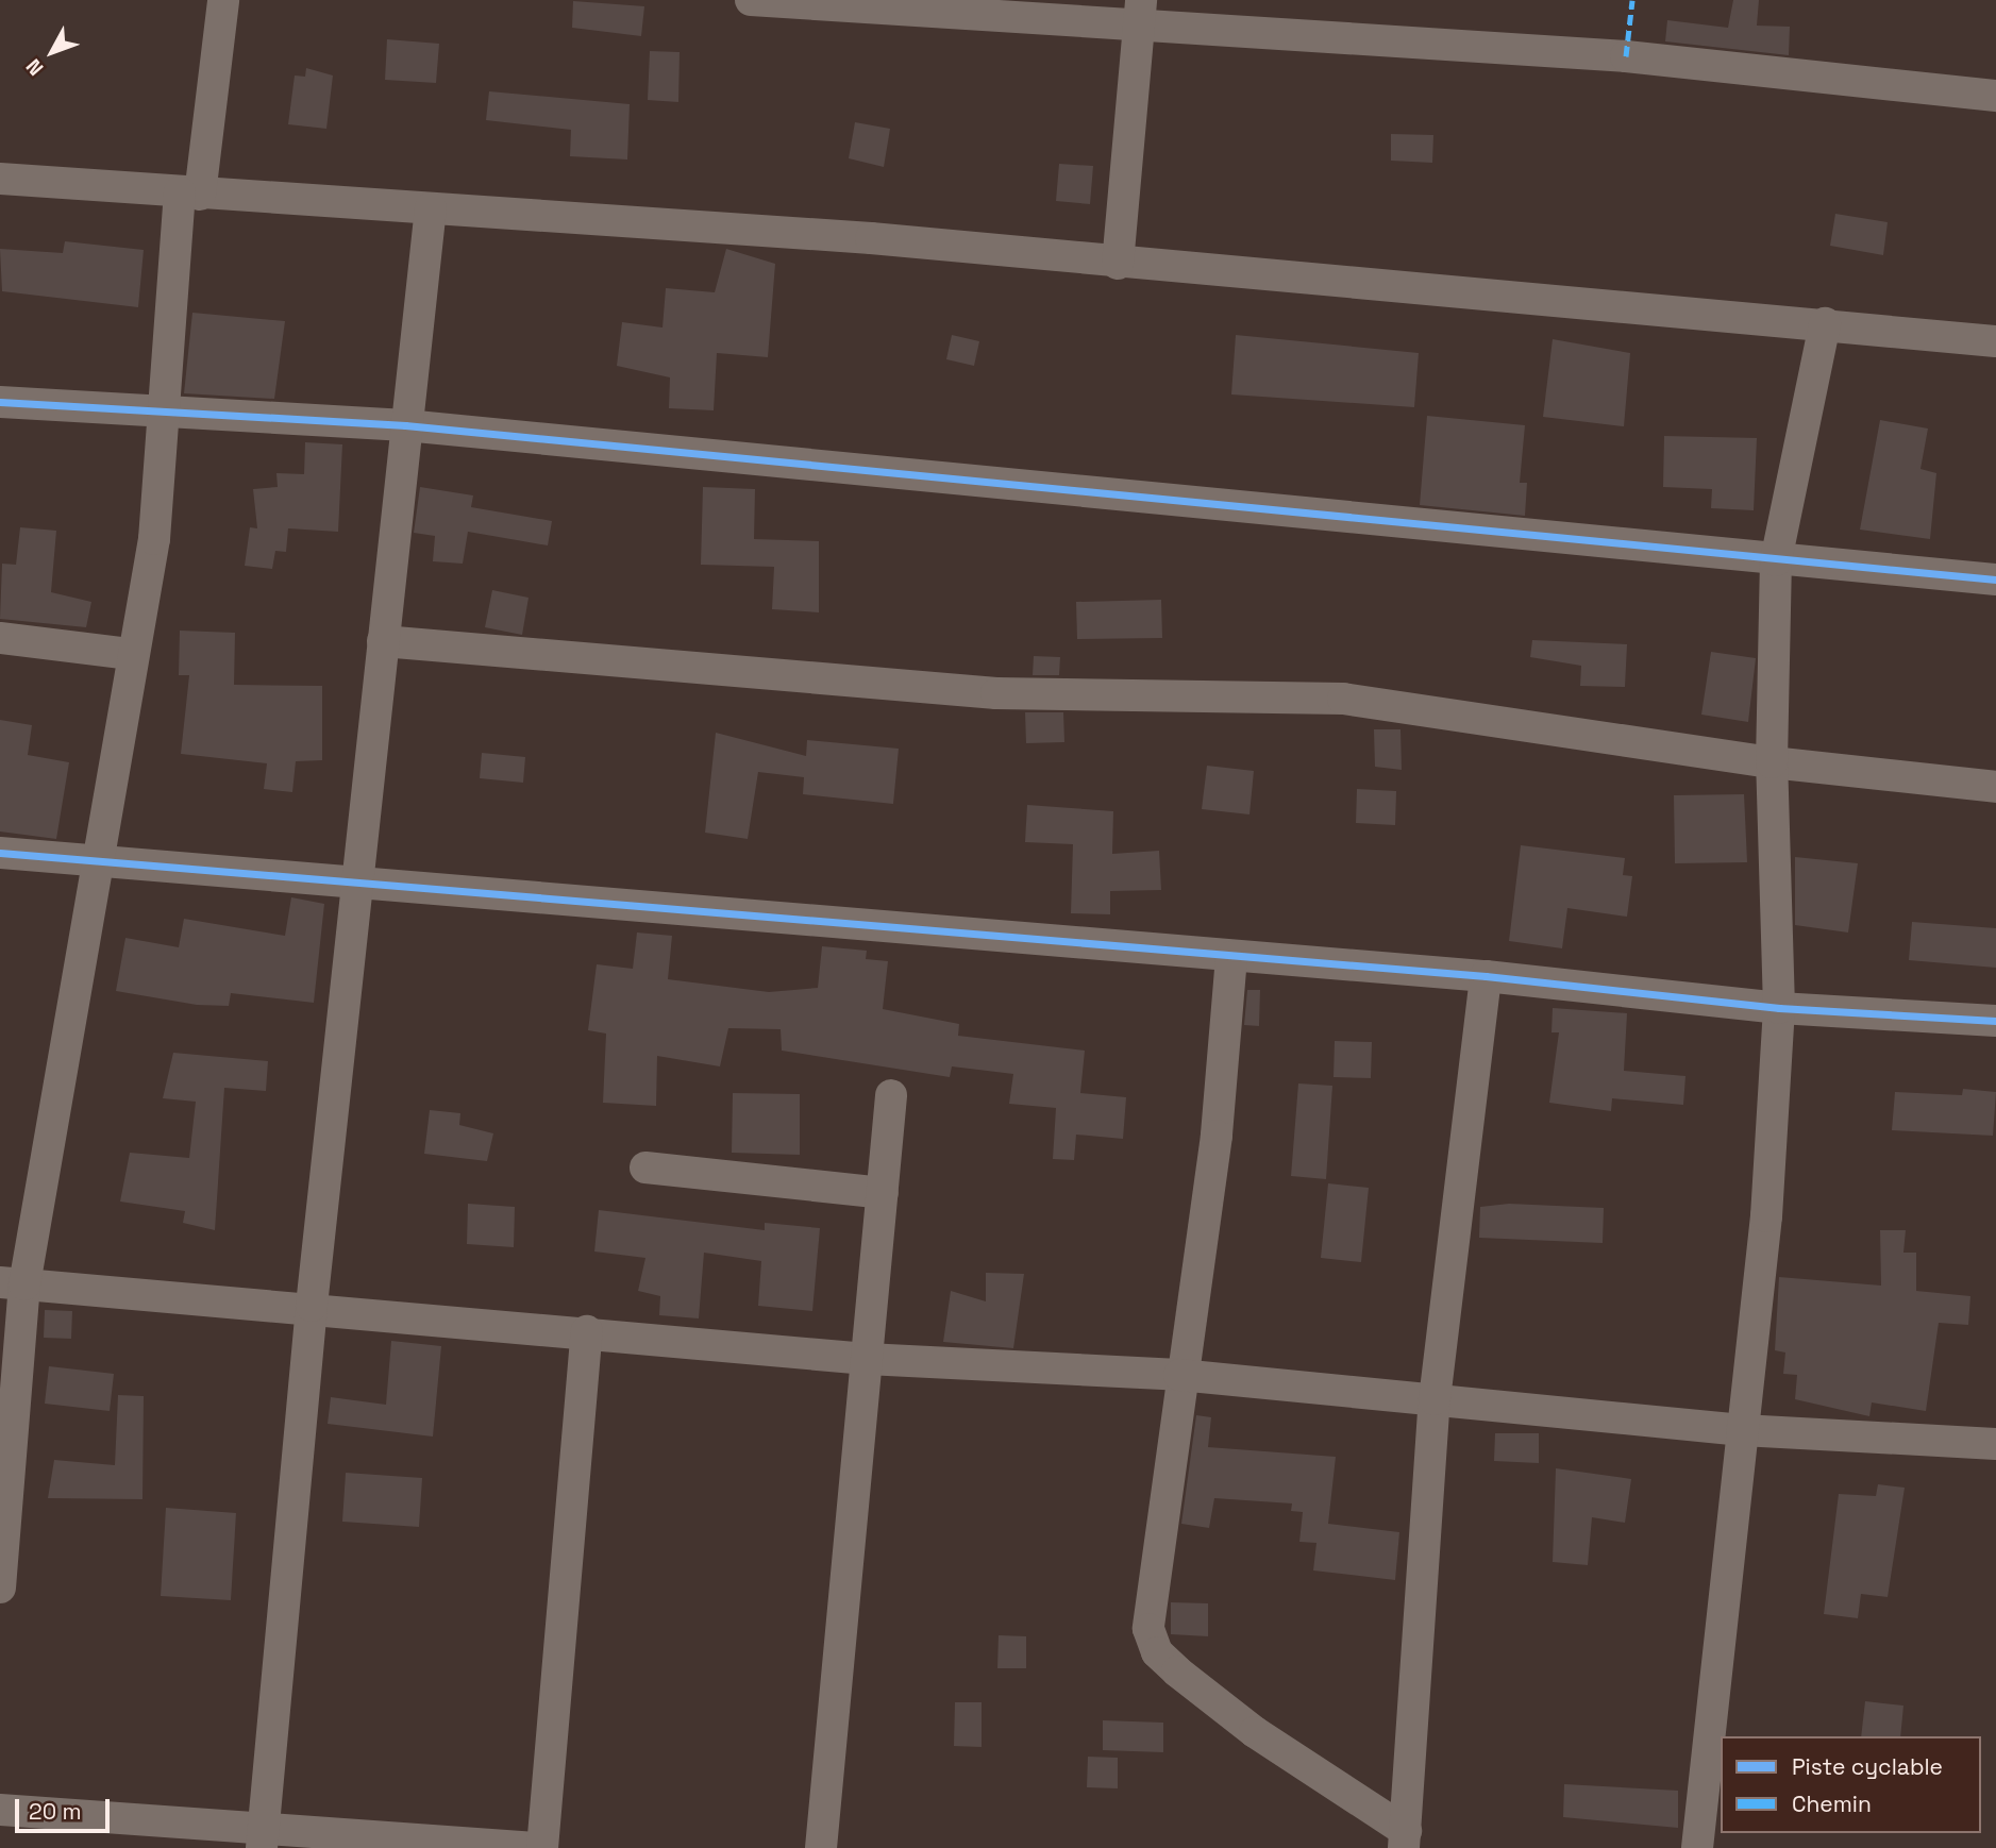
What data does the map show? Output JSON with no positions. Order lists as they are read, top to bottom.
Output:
{
  "legend": ["Piste cyclable", "Chemin"],
  "scale_bar": "20 m",
  "north": "bottom left"
}
